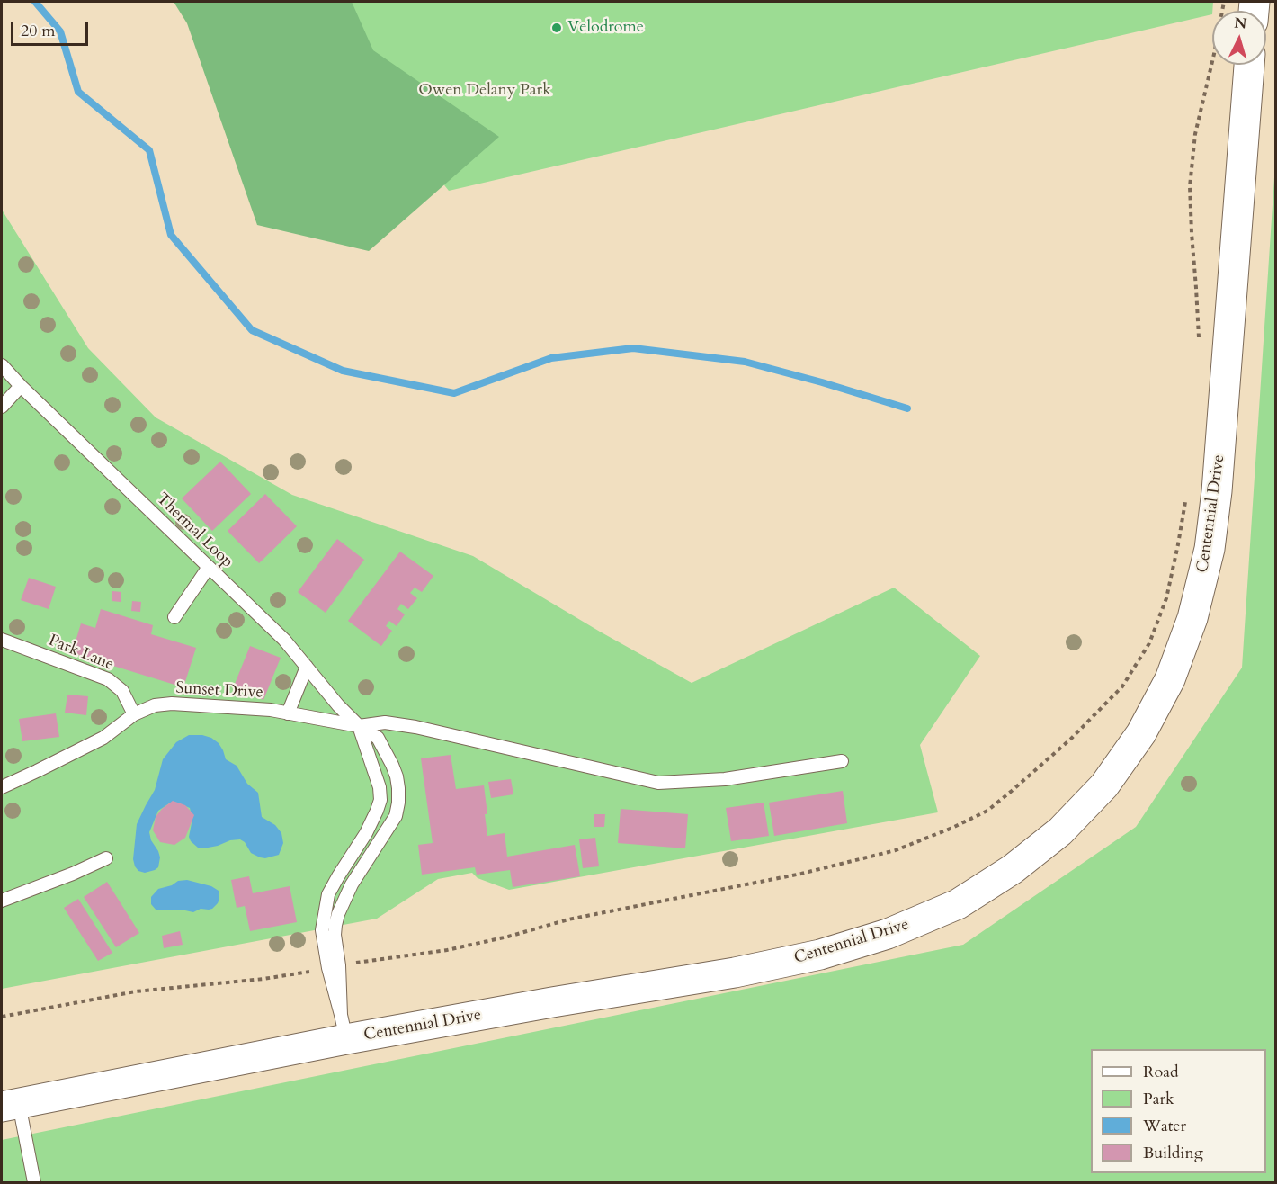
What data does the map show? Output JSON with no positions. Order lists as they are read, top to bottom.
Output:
{
  "streets": {
    "main road": ["Centennial Drive"],
    "lane": ["Thermal Loop", "Park Lane", "Sunset Drive"]
  },
  "crossings": [
    ["Centennial Drive", "Thermal Loop"],
    ["Thermal Loop", "Sunset Drive"],
    ["Park Lane", "Sunset Drive"]
  ],
  "parks": ["Owen Delany Park"],
  "places": ["Velodrome"],
  "legend": [
    "Road",
    "Park",
    "Water",
    "Building"
  ],
  "scale_bar": "20 m",
  "north": "top"
}
